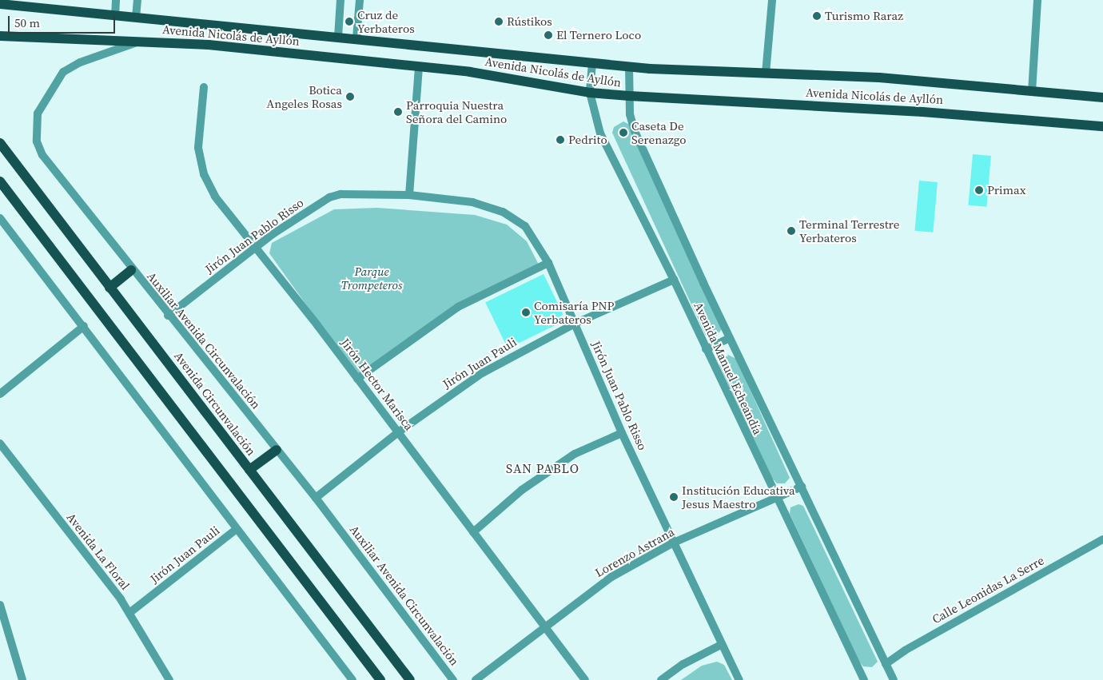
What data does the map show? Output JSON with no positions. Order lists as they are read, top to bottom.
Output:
{
  "streets": {
    "main road": ["Avenida Nicolás de Ayllón", "Avenida Circunvalación"],
    "street": [
      "Jirón Juan Pablo Risso",
      "Auxiliar Avenida Circunvalación",
      "Jirón Juan Pauli",
      "Avenida Manuel Echeandía",
      "Jirón Hector Marisca",
      "Avenida La Floral",
      "Lorenzo Astrana",
      "Calle Leonidas La Serre"
    ]
  },
  "crossings": [
    ["Avenida Nicolás de Ayllón", "Auxiliar Avenida Circunvalación"],
    ["Avenida Nicolás de Ayllón", "Avenida Manuel Echeandía"],
    ["Jirón Juan Pablo Risso", "Auxiliar Avenida Circunvalación"],
    ["Jirón Juan Pablo Risso", "Jirón Juan Pauli"],
    ["Jirón Juan Pablo Risso", "Jirón Hector Marisca"],
    ["Jirón Juan Pablo Risso", "Lorenzo Astrana"],
    ["Auxiliar Avenida Circunvalación", "Jirón Juan Pauli"],
    ["Jirón Juan Pauli", "Avenida Manuel Echeandía"],
    ["Jirón Juan Pauli", "Jirón Hector Marisca"],
    ["Jirón Juan Pauli", "Avenida La Floral"],
    ["Avenida Manuel Echeandía", "Lorenzo Astrana"],
    ["Avenida Manuel Echeandía", "Calle Leonidas La Serre"],
    ["Jirón Hector Marisca", "Lorenzo Astrana"]
  ],
  "districts": ["SAN PABLO"],
  "parks": ["Parque Trompeteros"],
  "places": [
    "Turismo Raraz",
    "Cruz de Yerbateros",
    "Rústikos",
    "El Ternero Loco",
    "Botica Angeles Rosas",
    "Parroquia Nuestra Señora del Camino",
    "Caseta De Serenazgo",
    "Pedrito",
    "Primax",
    "Terminal Terrestre Yerbateros",
    "Comisaría PNP Yerbateros",
    "Institución Educativa Jesus Maestro"
  ],
  "scale_bar": "50 m"
}
